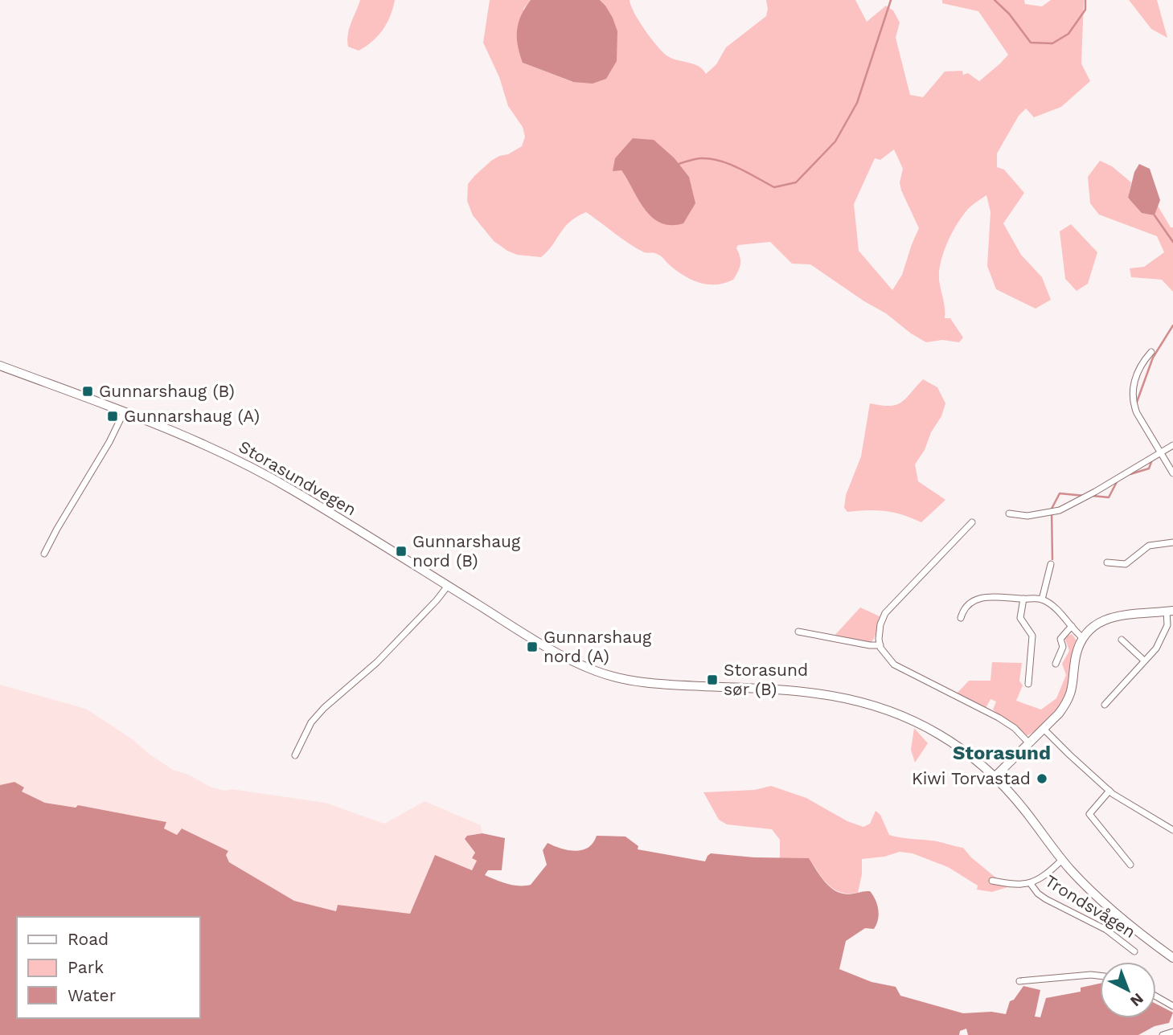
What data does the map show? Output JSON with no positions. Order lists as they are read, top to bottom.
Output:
{
  "streets": {
    "main road": ["Storasundvegen"],
    "street": ["Trondsvågen"]
  },
  "crossings": [
    ["Storasundvegen", "Trondsvågen"]
  ],
  "districts": ["Storasund"],
  "places": {
    "transit": [
      "Gunnarshaug (B)",
      "Gunnarshaug (A)",
      "Gunnarshaug nord (B)",
      "Gunnarshaug nord (A)",
      "Storasund sør (B)"
    ],
    "other": ["Kiwi Torvastad"]
  },
  "legend": ["Road", "Park", "Water"],
  "north": "bottom right"
}
